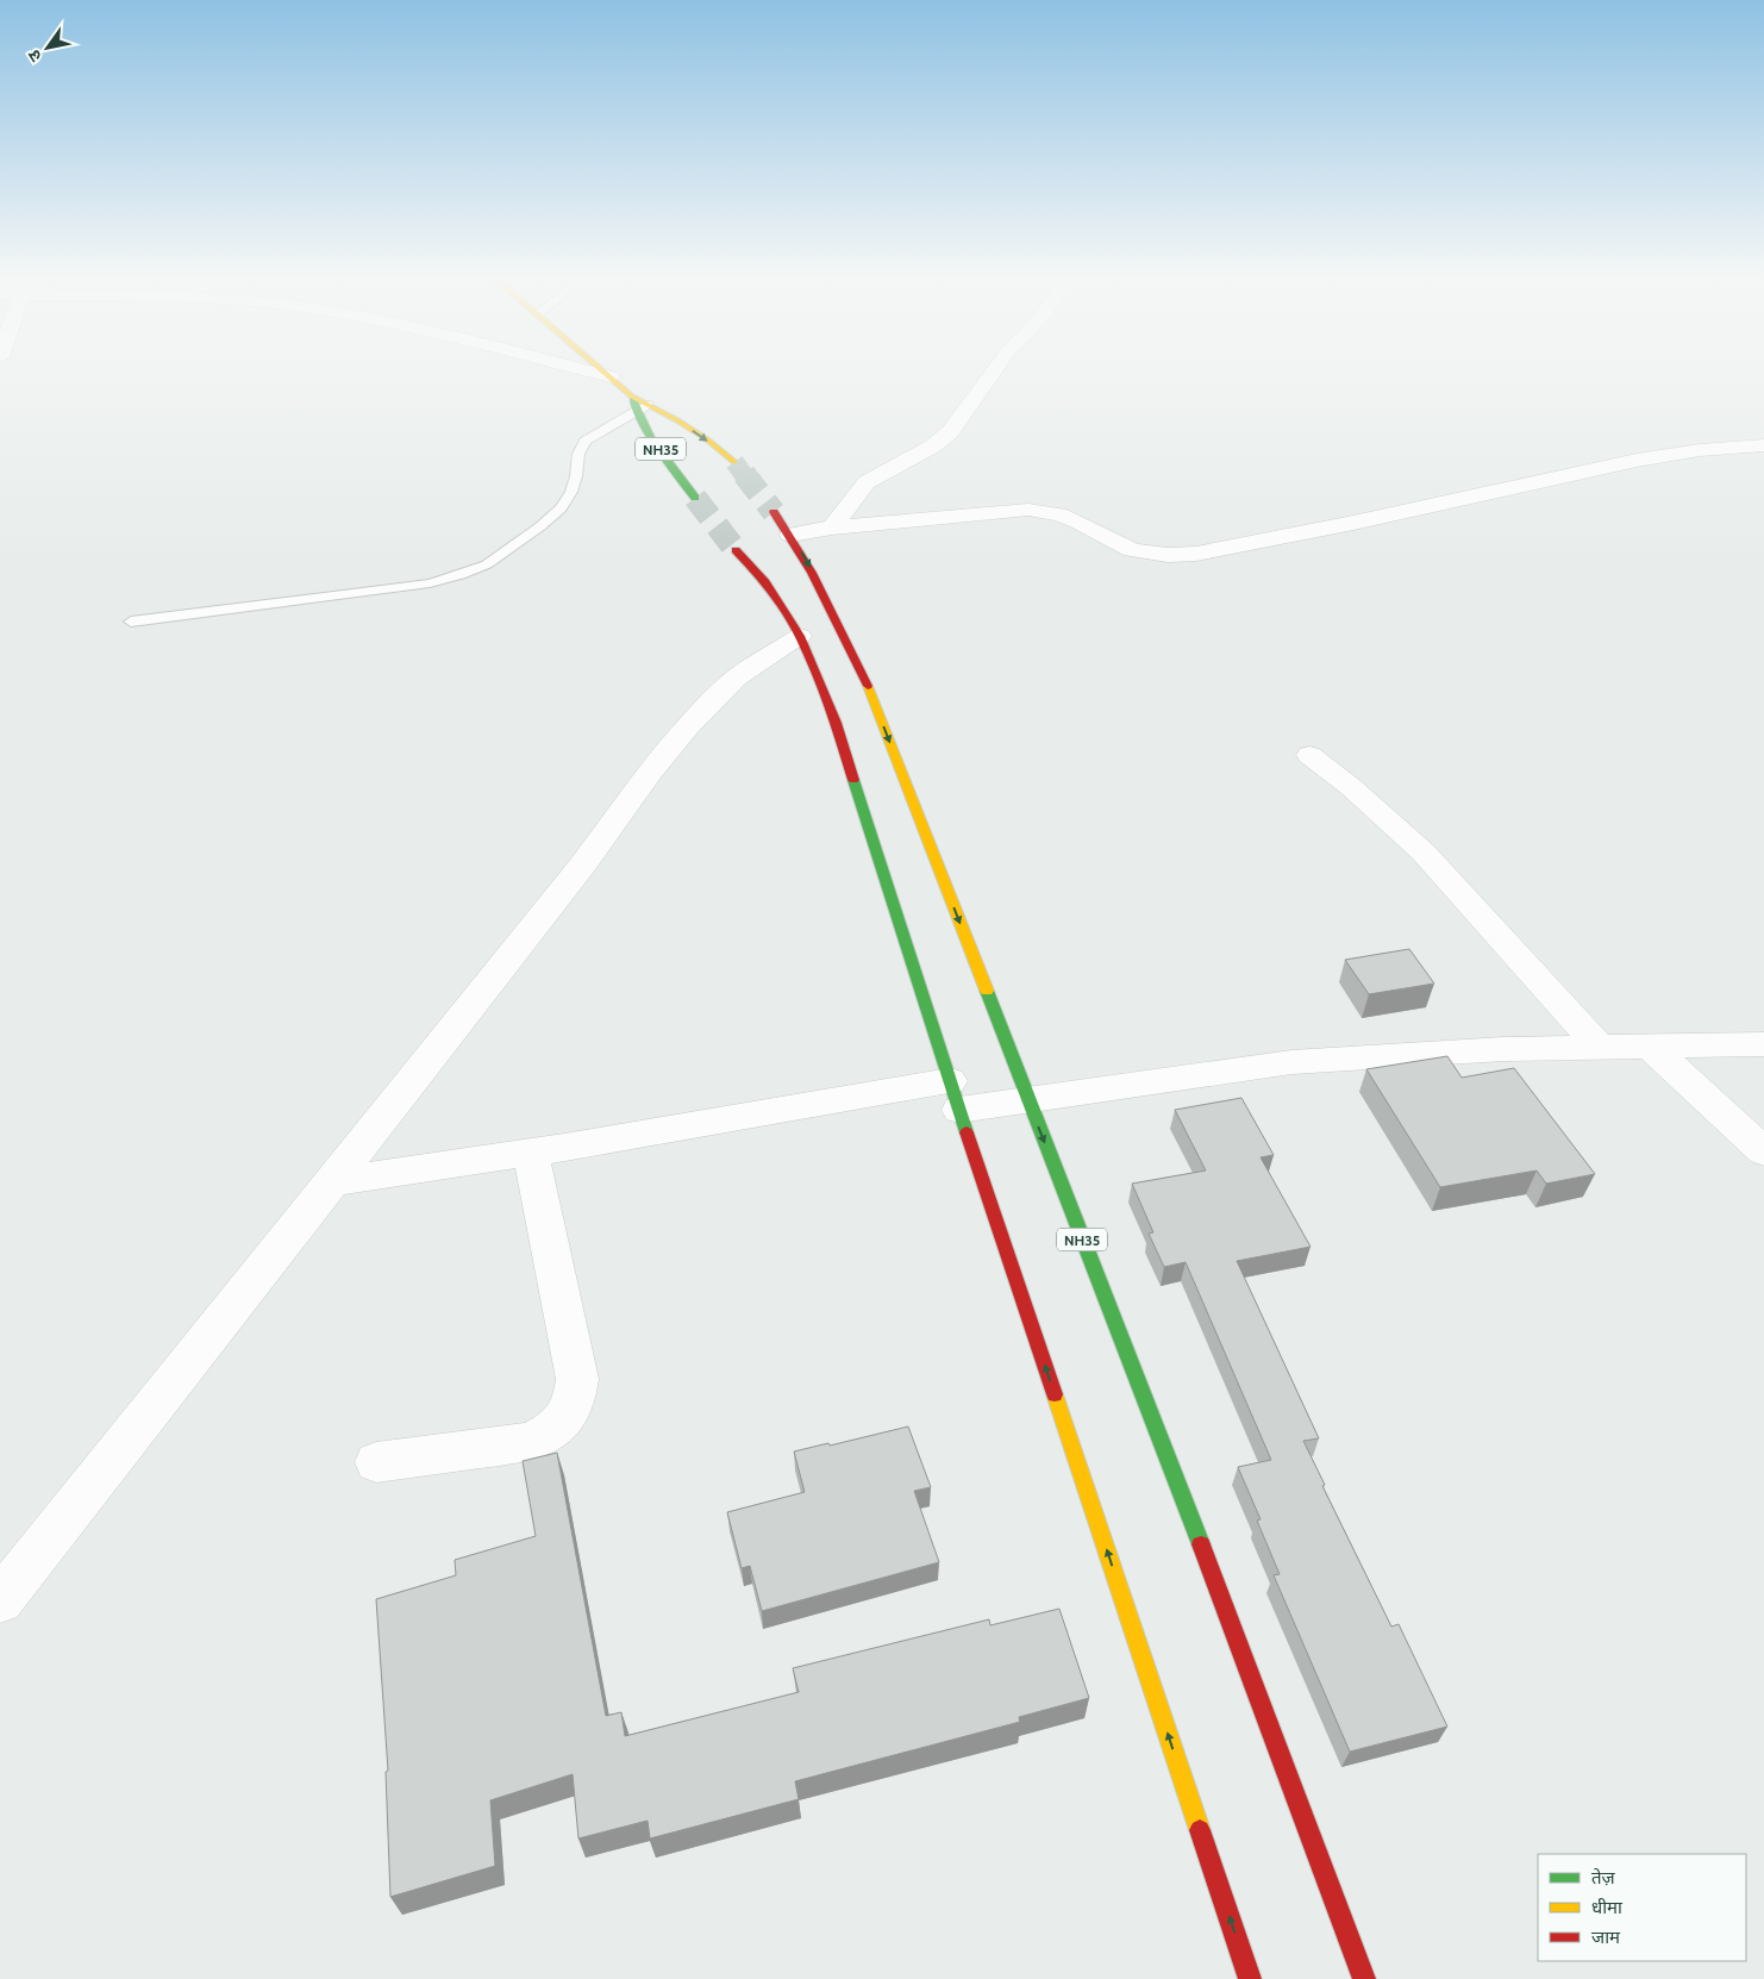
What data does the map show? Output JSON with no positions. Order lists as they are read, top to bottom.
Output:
{
  "streets": {
    "highway": ["NH35"]
  },
  "legend": ["तेज़", "धीमा", "जाम"],
  "north": "bottom left"
}
